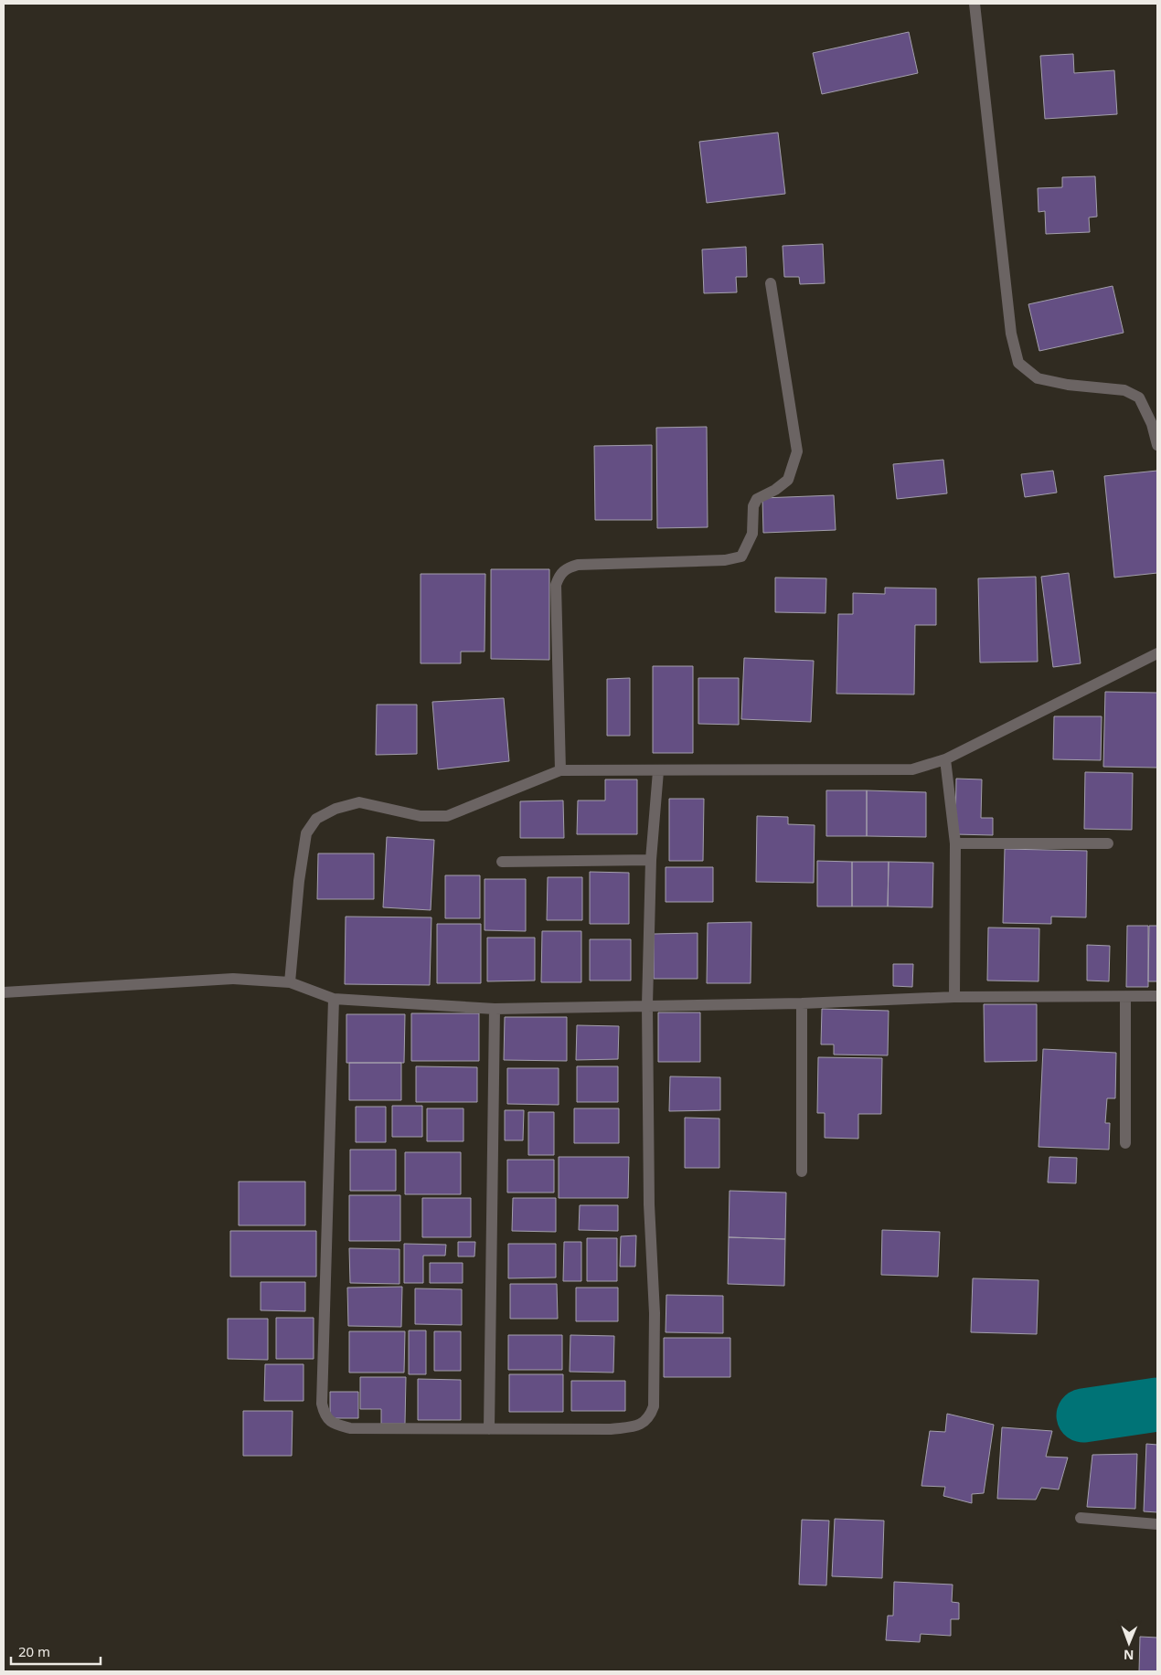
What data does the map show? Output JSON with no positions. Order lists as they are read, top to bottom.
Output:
{
  "scale_bar": "20 m",
  "north": "bottom"
}
